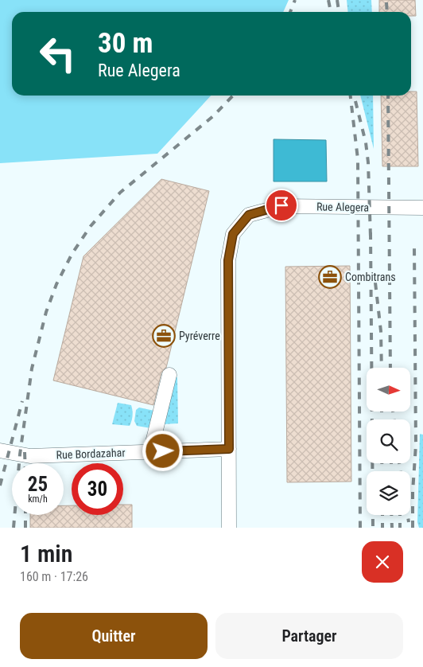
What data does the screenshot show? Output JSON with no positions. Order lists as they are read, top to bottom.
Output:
{
  "streets": {
    "street": ["Rue Alegera", "Rue Bordazahar"]
  },
  "crossings": [
    ["Rue Alegera", "Rue Bordazahar"]
  ],
  "places": {
    "office": ["Combitrans", "Pyréverre"]
  },
  "north": "right",
  "page": {
    "turn": ["30 m", "Rue Alegera"],
    "speed": "25 km/h",
    "limit": "30",
    "heading": ["1 min", "160 m · 17:26"],
    "buttons": ["Quitter", "Partager"]
  }
}
